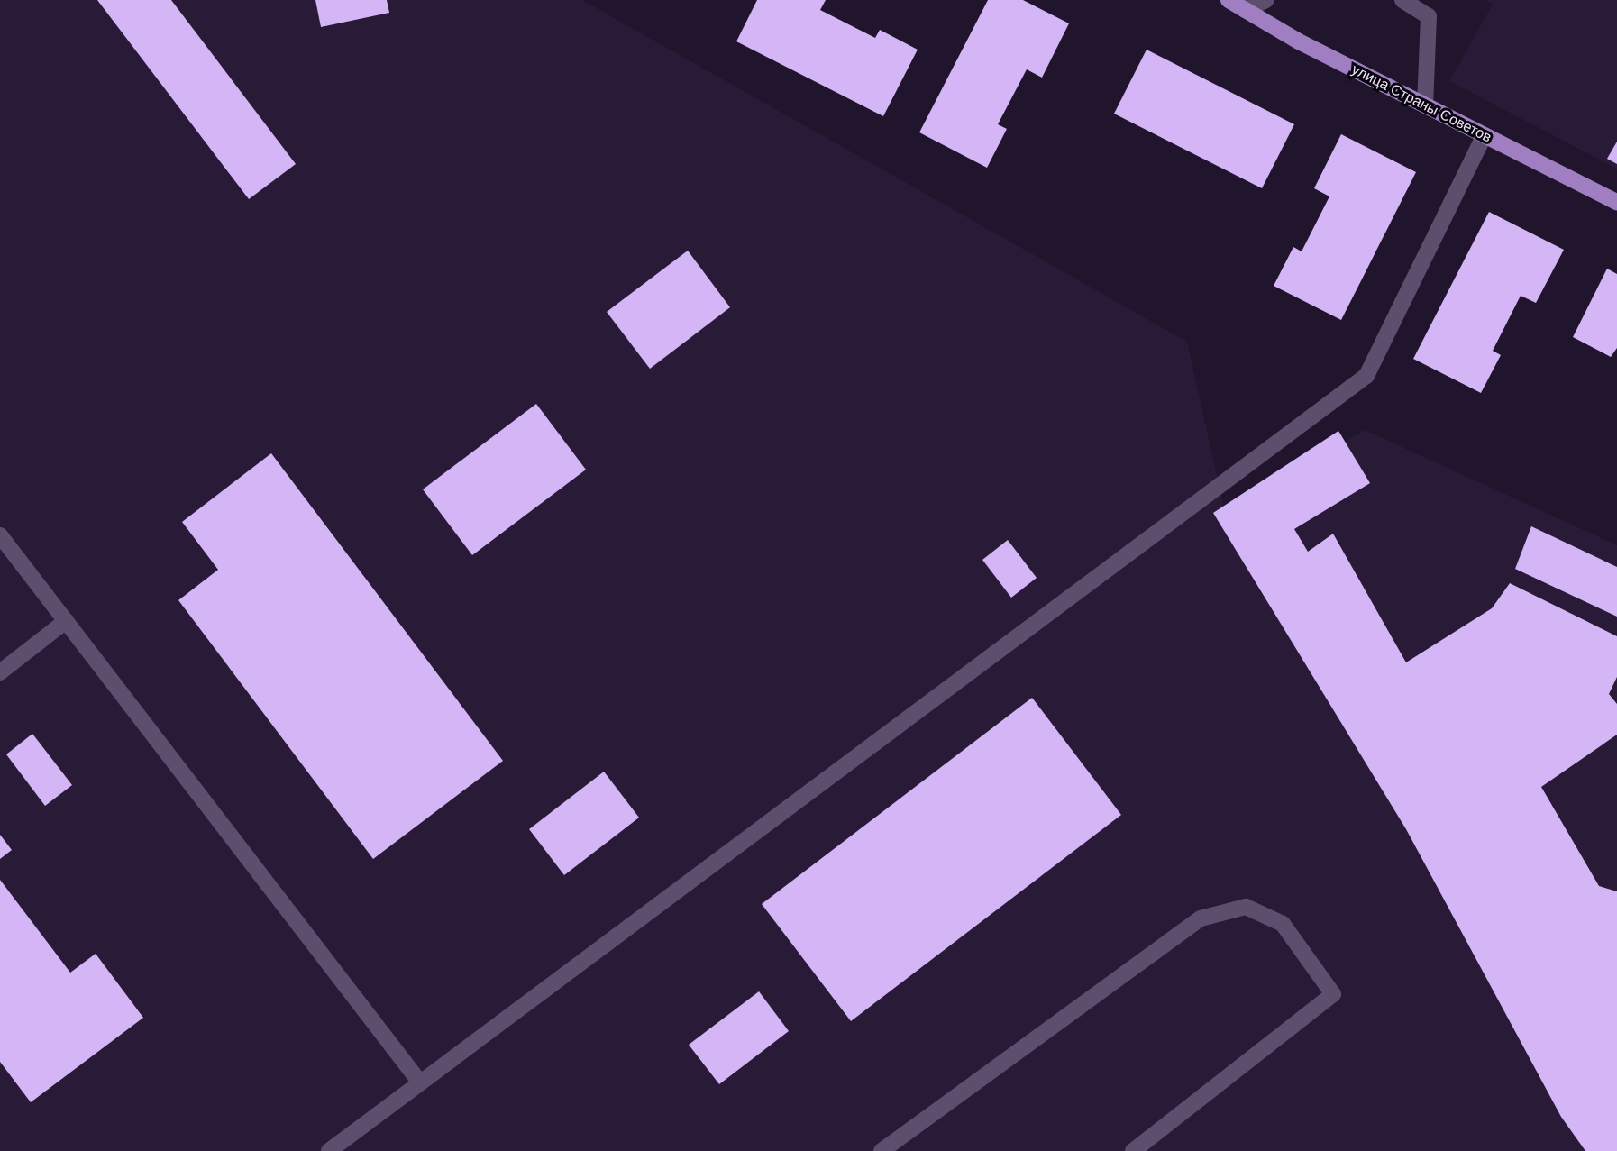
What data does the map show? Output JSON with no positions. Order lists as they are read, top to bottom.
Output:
{
  "streets": {
    "main road": ["улица Страны Советов"]
  }
}
